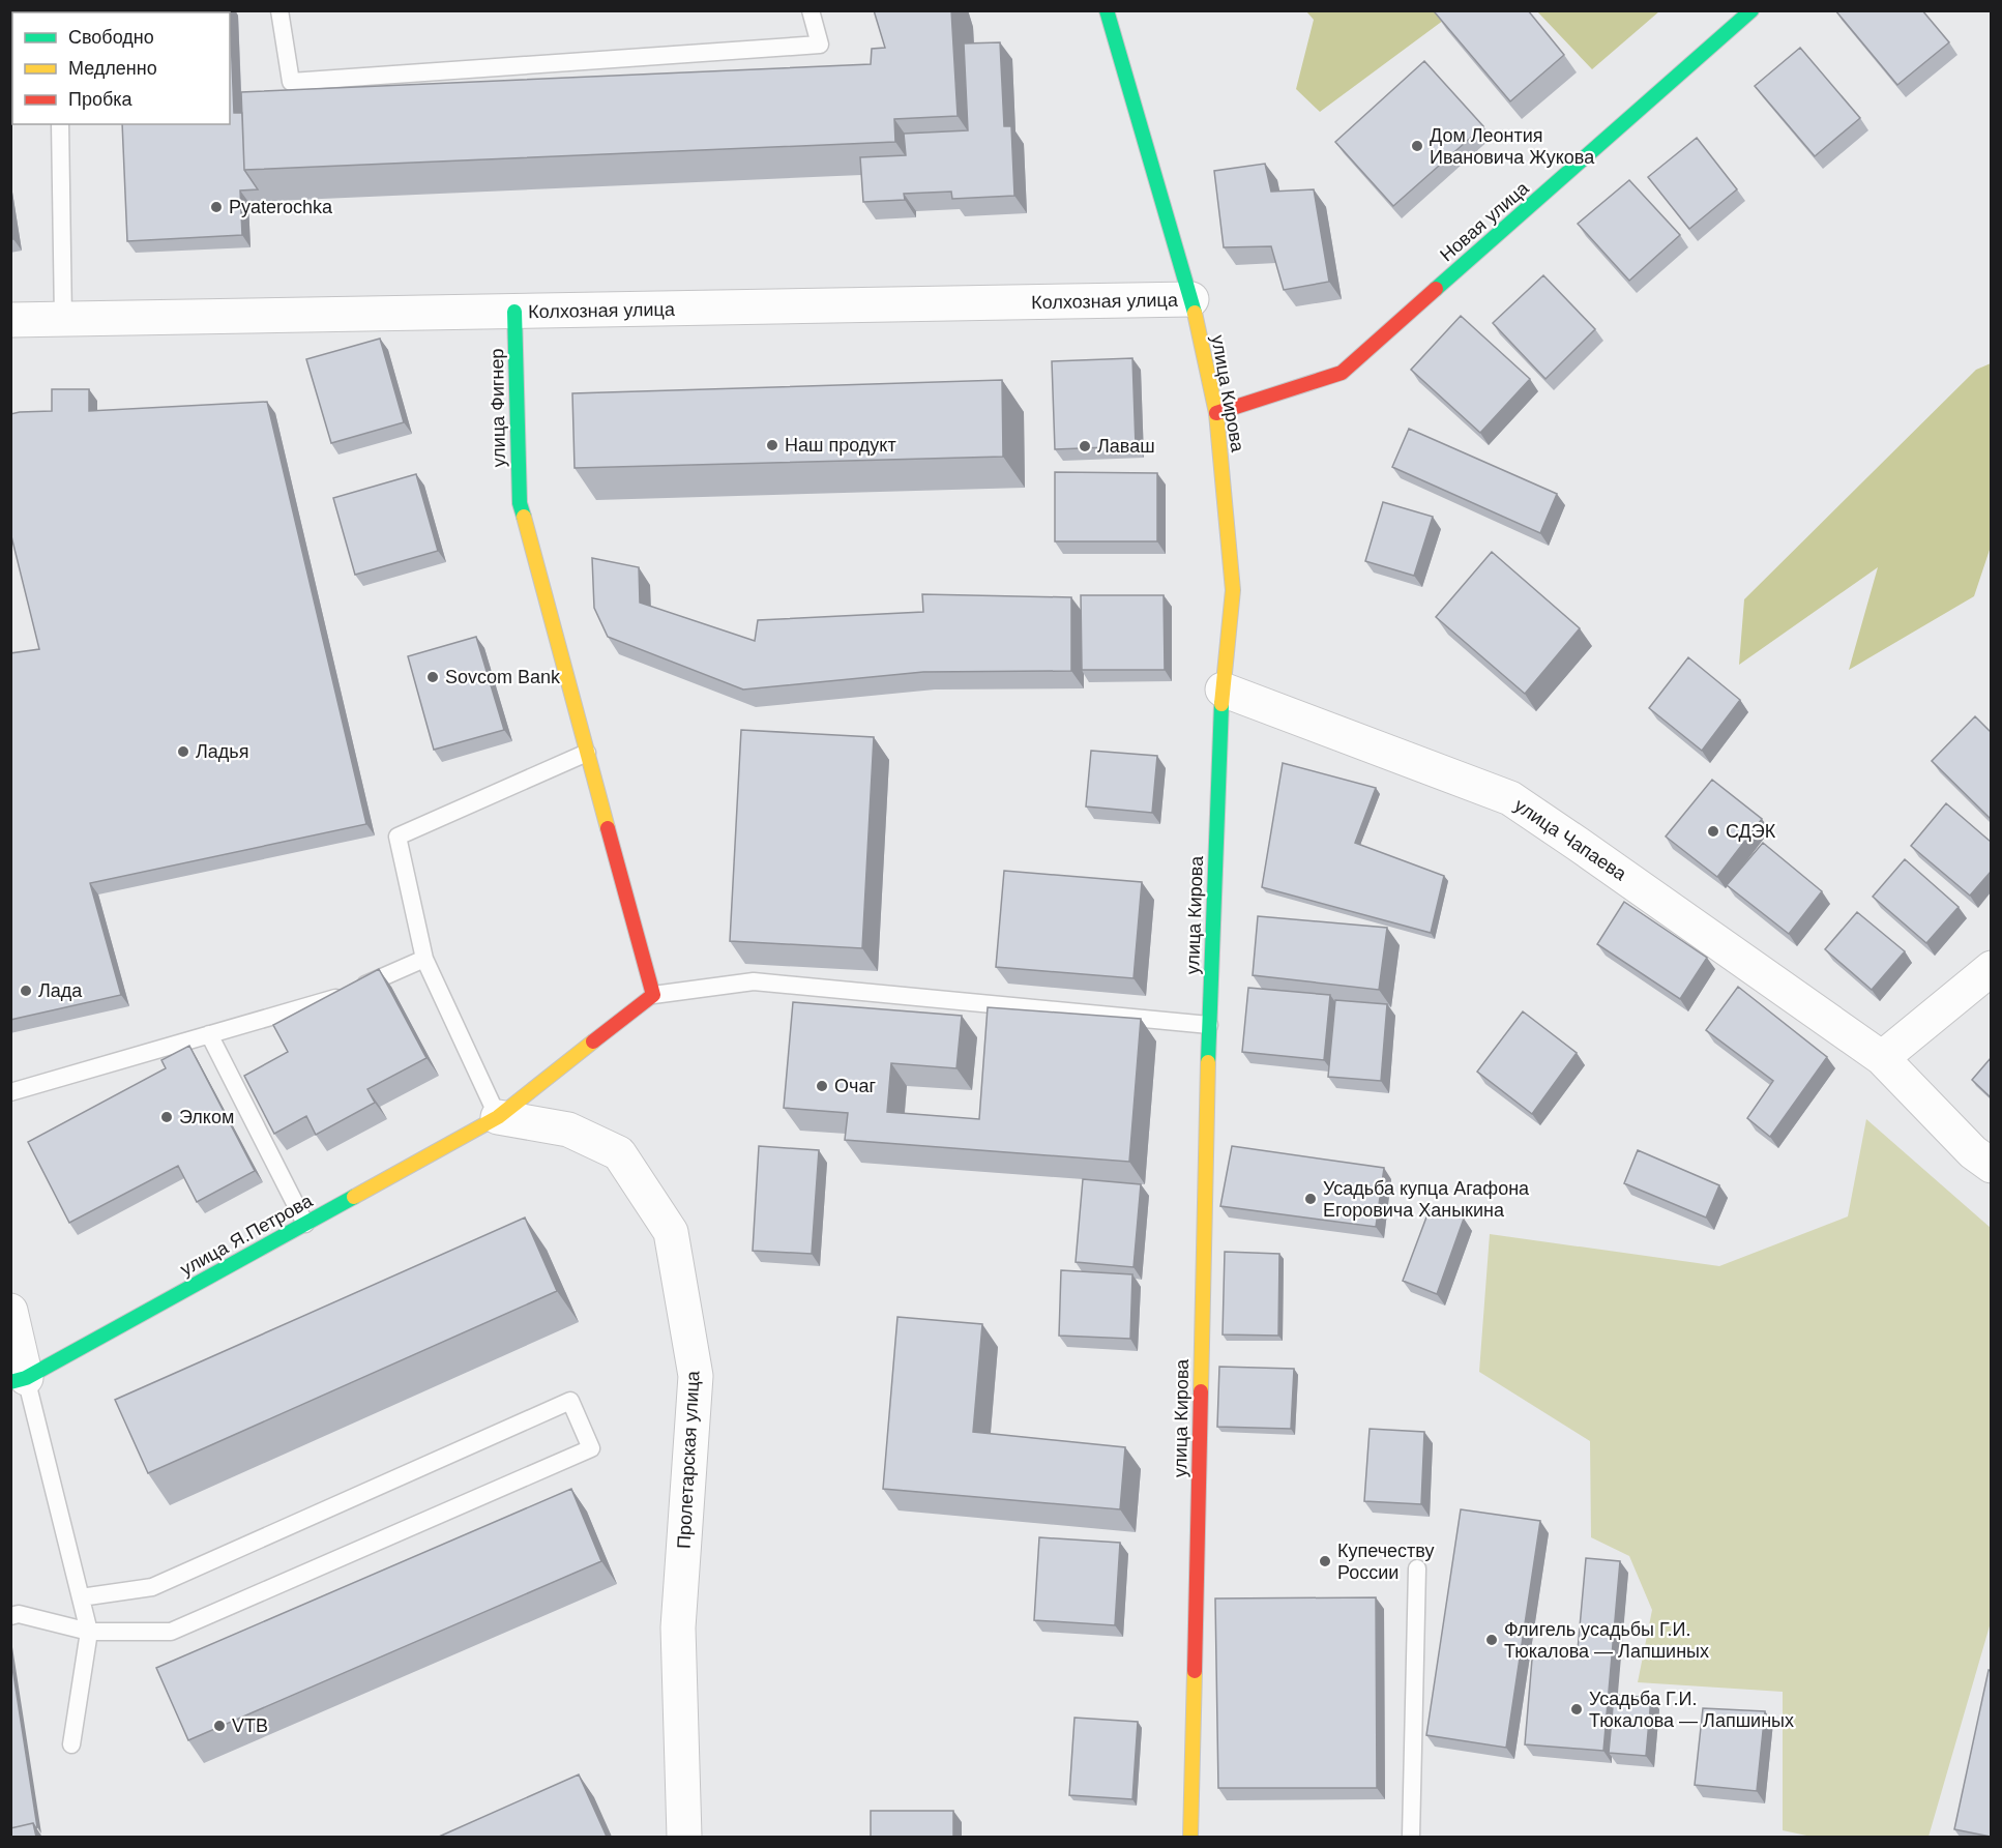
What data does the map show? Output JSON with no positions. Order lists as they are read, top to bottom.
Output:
{
  "streets": {
    "street": [
      "Новая улица",
      "Колхозная улица",
      "улица Кирова",
      "улица Фигнер",
      "улица Чапаева",
      "улица Я.Петрова",
      "Пролетарская улица"
    ]
  },
  "crossings": [
    ["Новая улица", "улица Кирова"],
    ["Колхозная улица", "улица Кирова"],
    ["Колхозная улица", "улица Фигнер"],
    ["улица Кирова", "улица Чапаева"],
    ["улица Фигнер", "улица Я.Петрова"],
    ["улица Я.Петрова", "Пролетарская улица"]
  ],
  "places": [
    "Дом Леонтия Ивановича Жукова",
    "Pyaterochka",
    "Наш продукт",
    "Лаваш",
    "Sovcom Bank",
    "Ладья",
    "СДЭК",
    "Лада",
    "Очаг",
    "Элком",
    "Усадьба купца Агафона Егоровича Ханыкина",
    "Купечеству России",
    "Флигель усадьбы Г.И. Тюкалова — Лапшиных",
    "Усадьба Г.И. Тюкалова — Лапшиных",
    "VTB"
  ],
  "legend": ["Свободно", "Медленно", "Пробка"]
}
